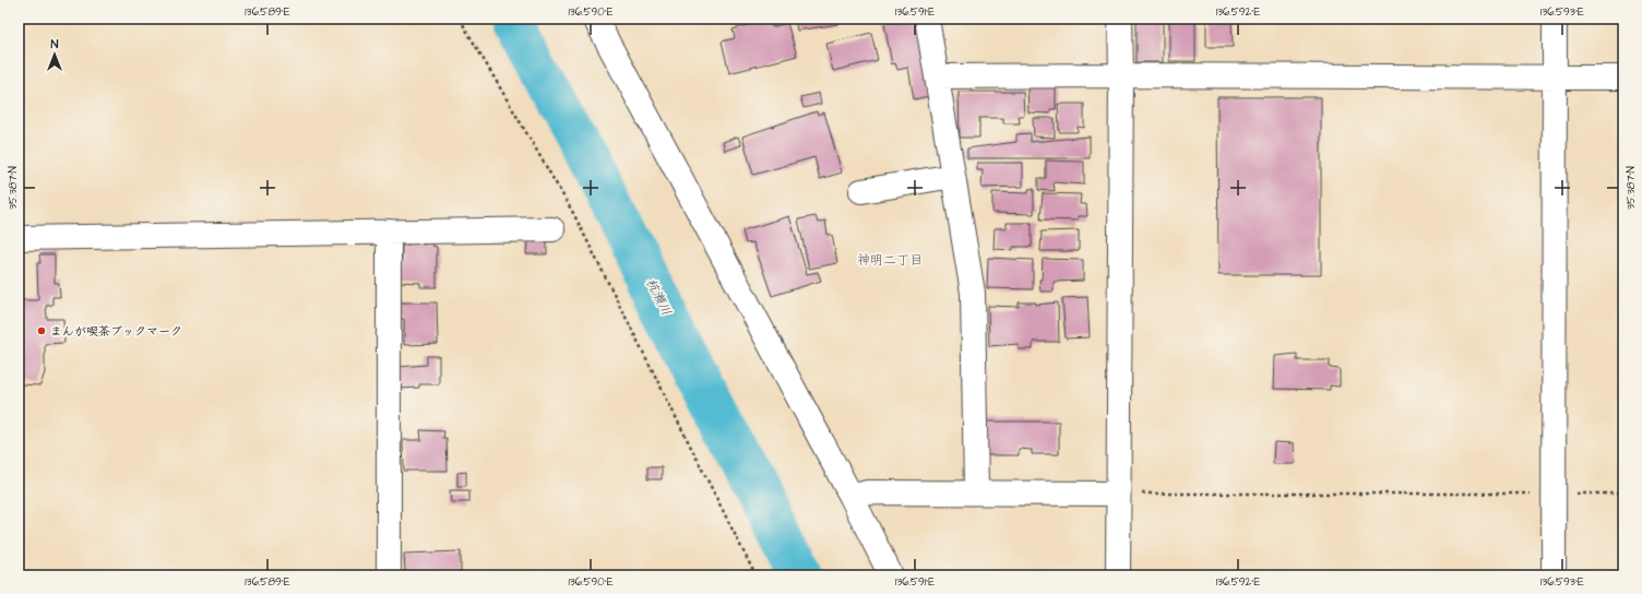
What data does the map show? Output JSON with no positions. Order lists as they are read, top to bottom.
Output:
{
  "districts": ["神明二丁目"],
  "water": ["杭瀬川"],
  "places": ["まんが喫茶ブックマーク"],
  "north": "top",
  "coordinates": [
    "136.589°E",
    "136.590°E",
    "136.591°E",
    "136.592°E",
    "136.593°E",
    "35.387°N"
  ]
}
